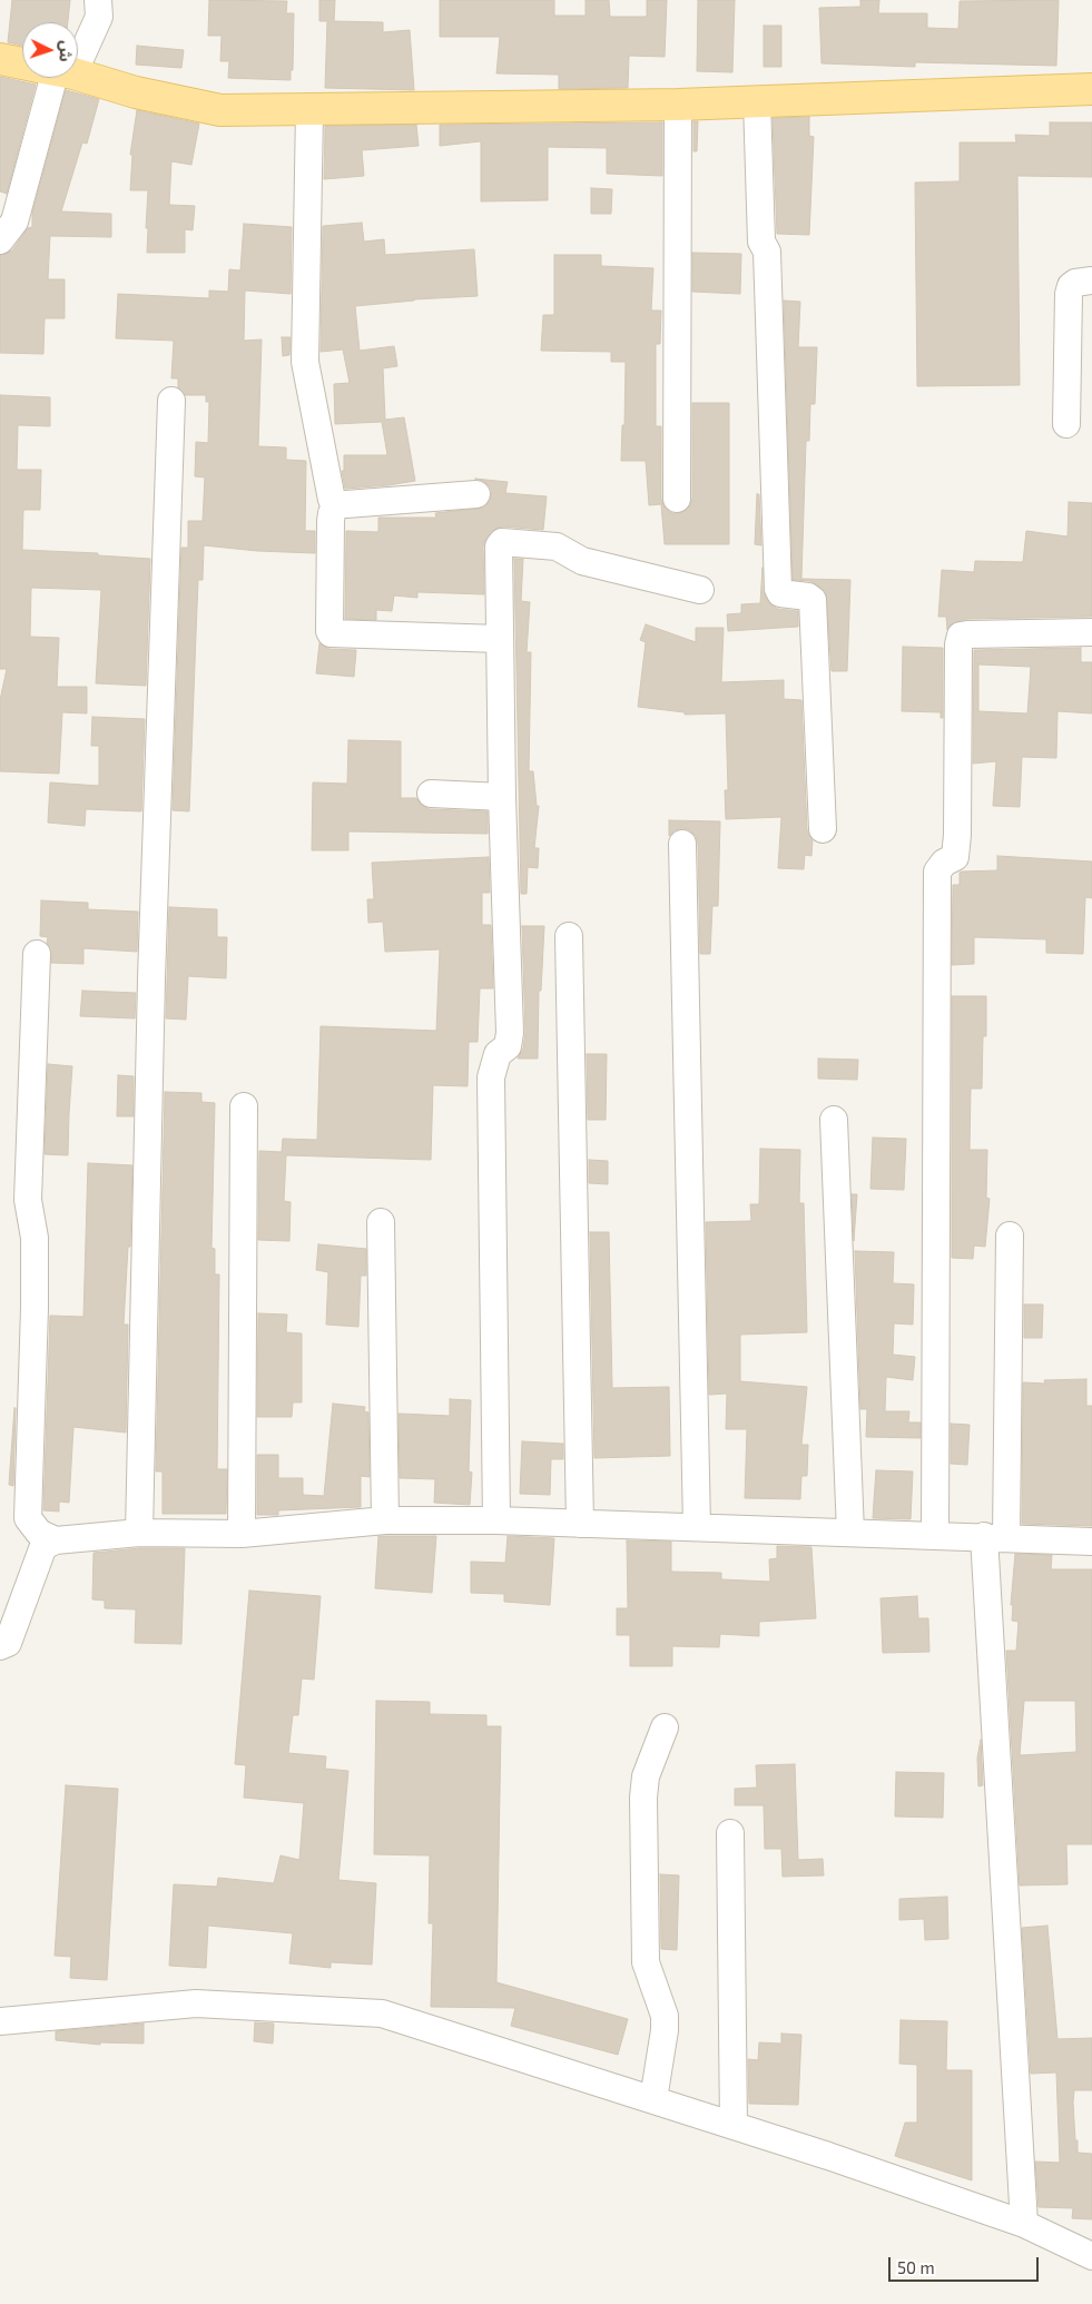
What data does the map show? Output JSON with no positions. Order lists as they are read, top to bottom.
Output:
{
  "scale_bar": "50 m",
  "north": "right"
}
